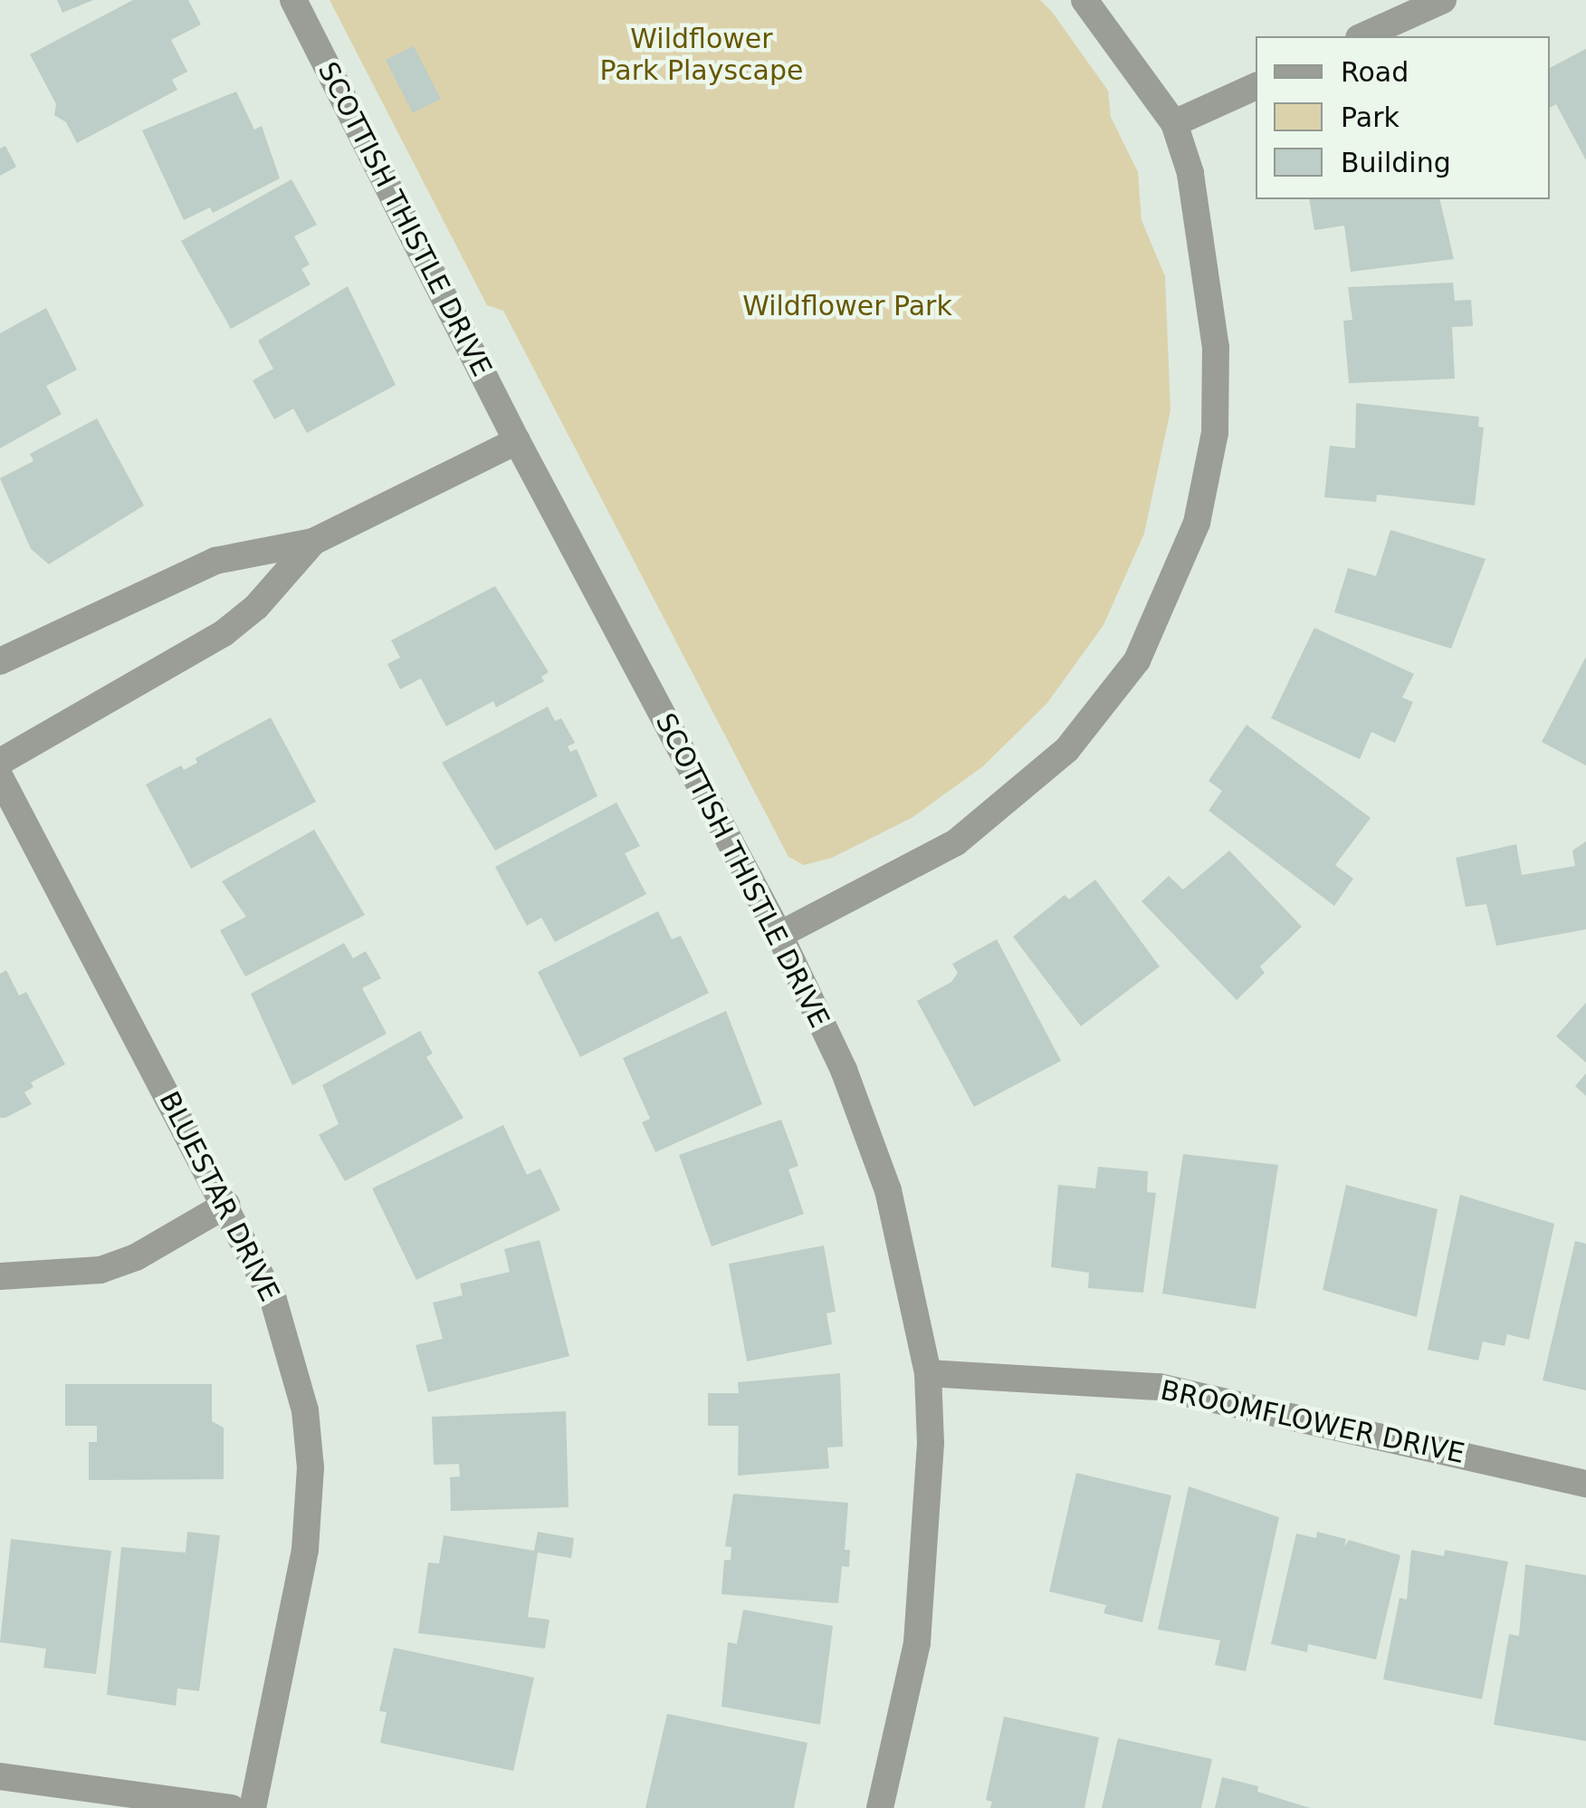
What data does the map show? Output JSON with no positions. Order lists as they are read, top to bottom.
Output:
{
  "streets": {
    "street": ["SCOTTISH THISTLE DRIVE", "BLUESTAR DRIVE", "BROOMFLOWER DRIVE"]
  },
  "crossings": [
    ["SCOTTISH THISTLE DRIVE", "BROOMFLOWER DRIVE"]
  ],
  "parks": ["Wildflower Park Playscape", "Wildflower Park"],
  "legend": ["Road", "Park", "Building"]
}
